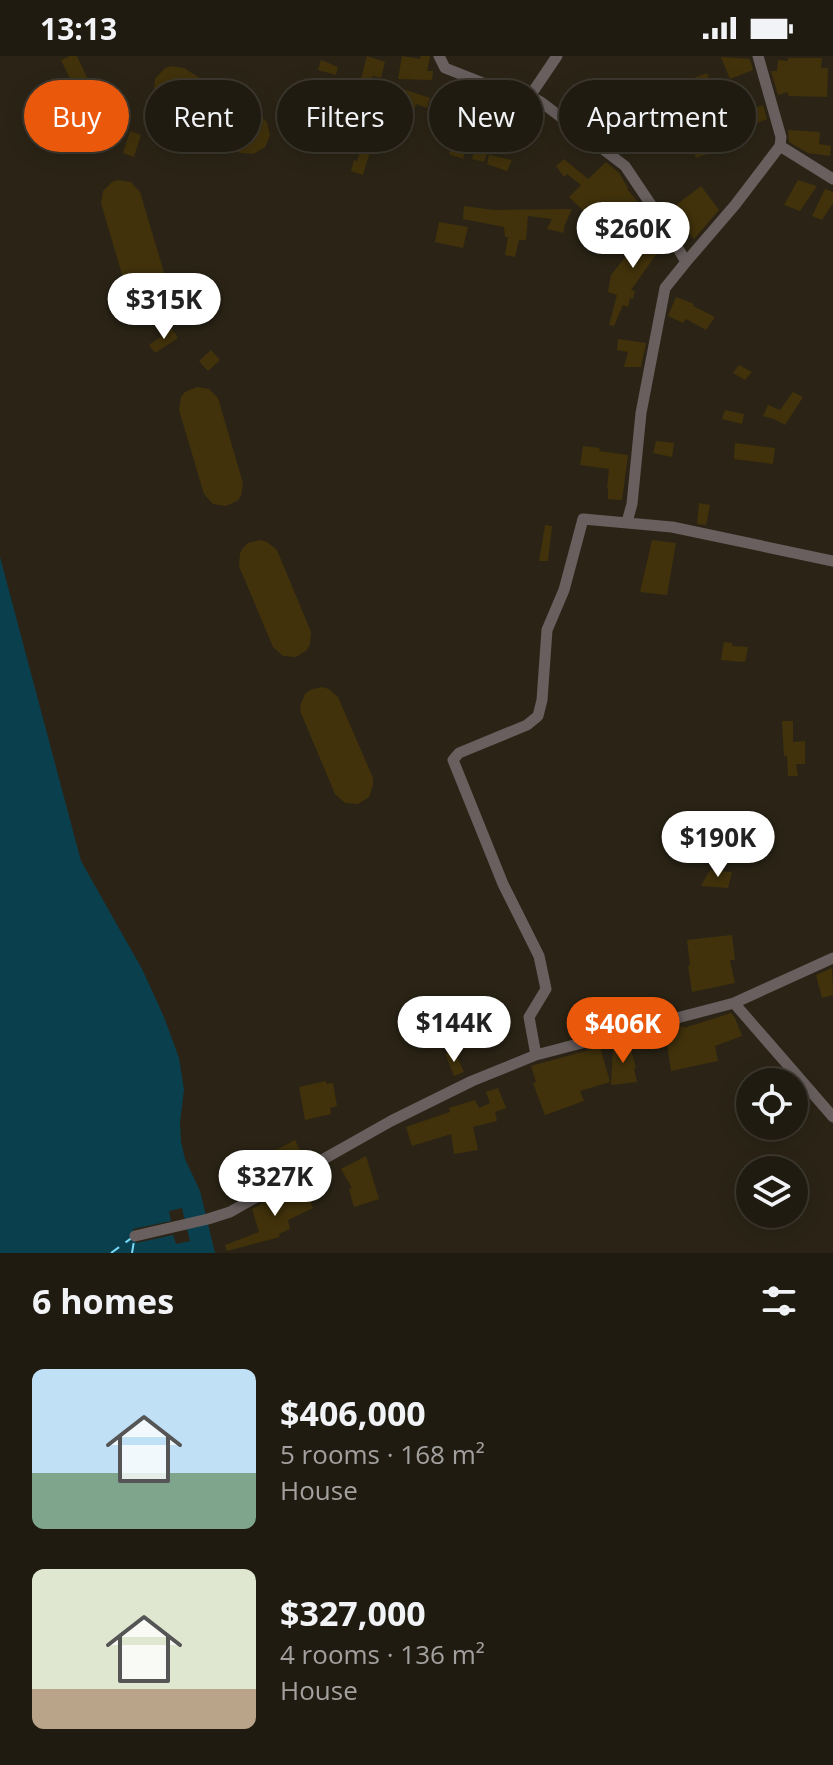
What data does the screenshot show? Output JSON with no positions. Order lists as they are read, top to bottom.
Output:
{
  "page": {
    "status": "13:13",
    "chip": [
      "Buy",
      "Rent",
      "Filters",
      "New",
      "Apartment"
    ],
    "price": [
      "$260K",
      "$315K",
      "$190K",
      "$144K",
      "$406K",
      "$327K"
    ],
    "heading": "6 homes",
    "list": [
      {
        "name": "$406,000",
        "note": "5 rooms · 168 m² · House"
      },
      {
        "name": "$327,000",
        "note": "4 rooms · 136 m² · House"
      }
    ]
  }
}
